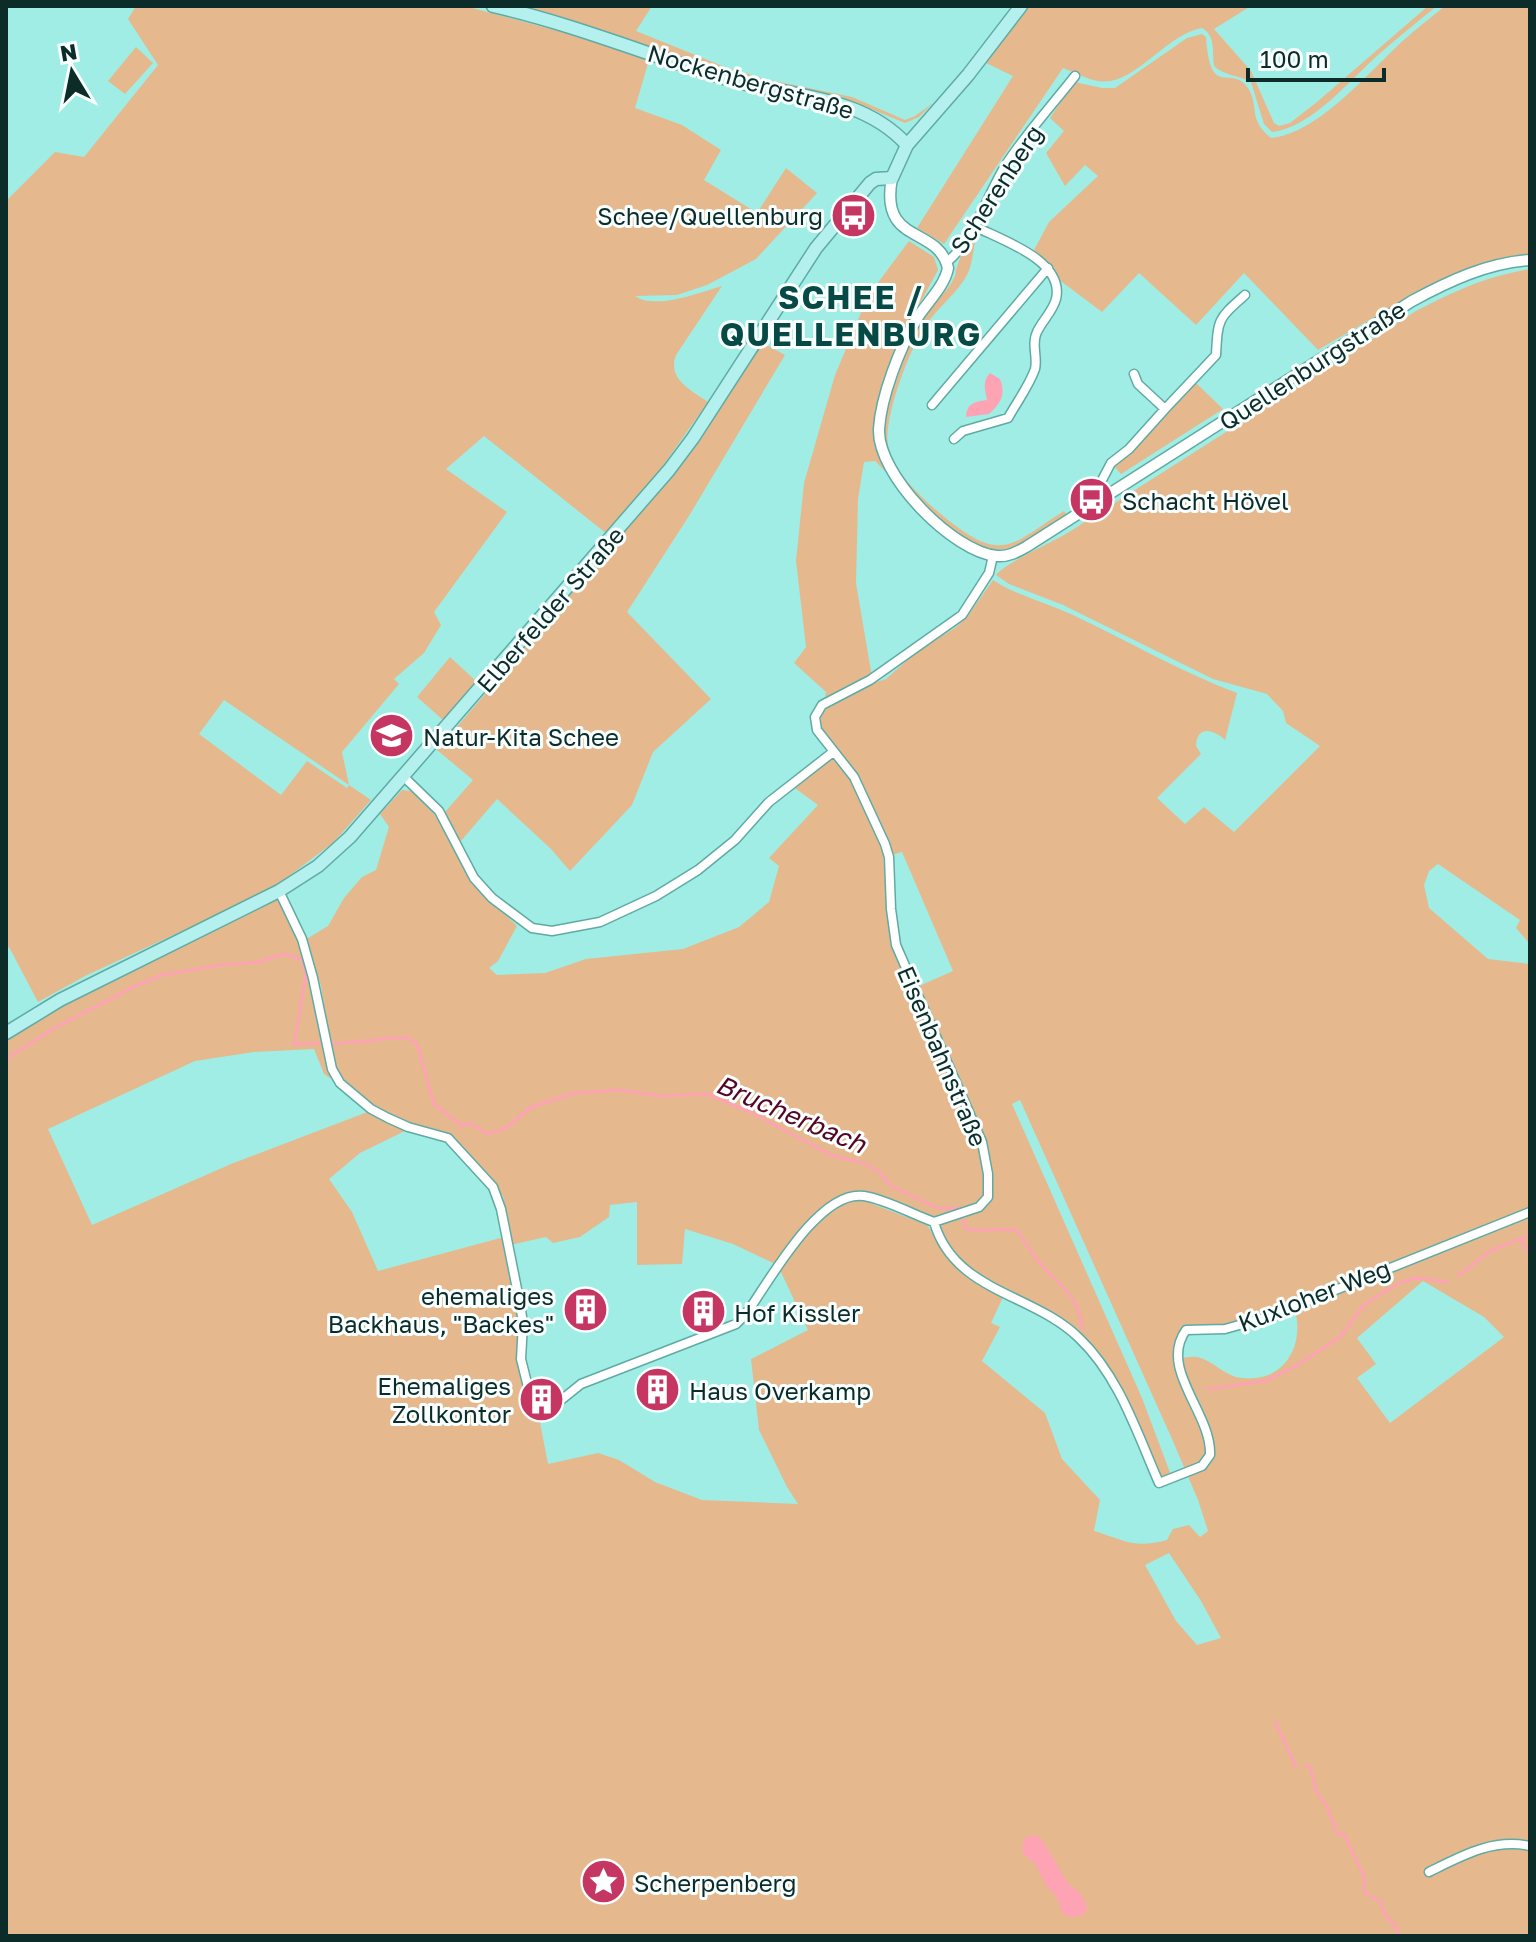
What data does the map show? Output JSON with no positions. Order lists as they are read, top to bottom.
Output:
{
  "streets": {
    "main road": ["Nockenbergstraße", "Elberfelder Straße"],
    "street": [
      "Scherenberg",
      "Quellenburgstraße",
      "Eisenbahnstraße",
      "Kuxloher Weg"
    ]
  },
  "crossings": [
    ["Eisenbahnstraße", "Kuxloher Weg"]
  ],
  "districts": ["SCHEE / QUELLENBURG"],
  "water": ["Brucherbach"],
  "places": {
    "bus stop": ["Schee/Quellenburg", "Schacht Hövel"],
    "school or university": ["Natur-Kita Schee"],
    "building": [
      "ehemaliges Backhaus, \"Backes\"",
      "Hof Kissler",
      "Haus Overkamp",
      "Ehemaliges Zollkontor"
    ],
    "place": ["Scherpenberg"]
  },
  "scale_bar": "100 m",
  "north": "top"
}
